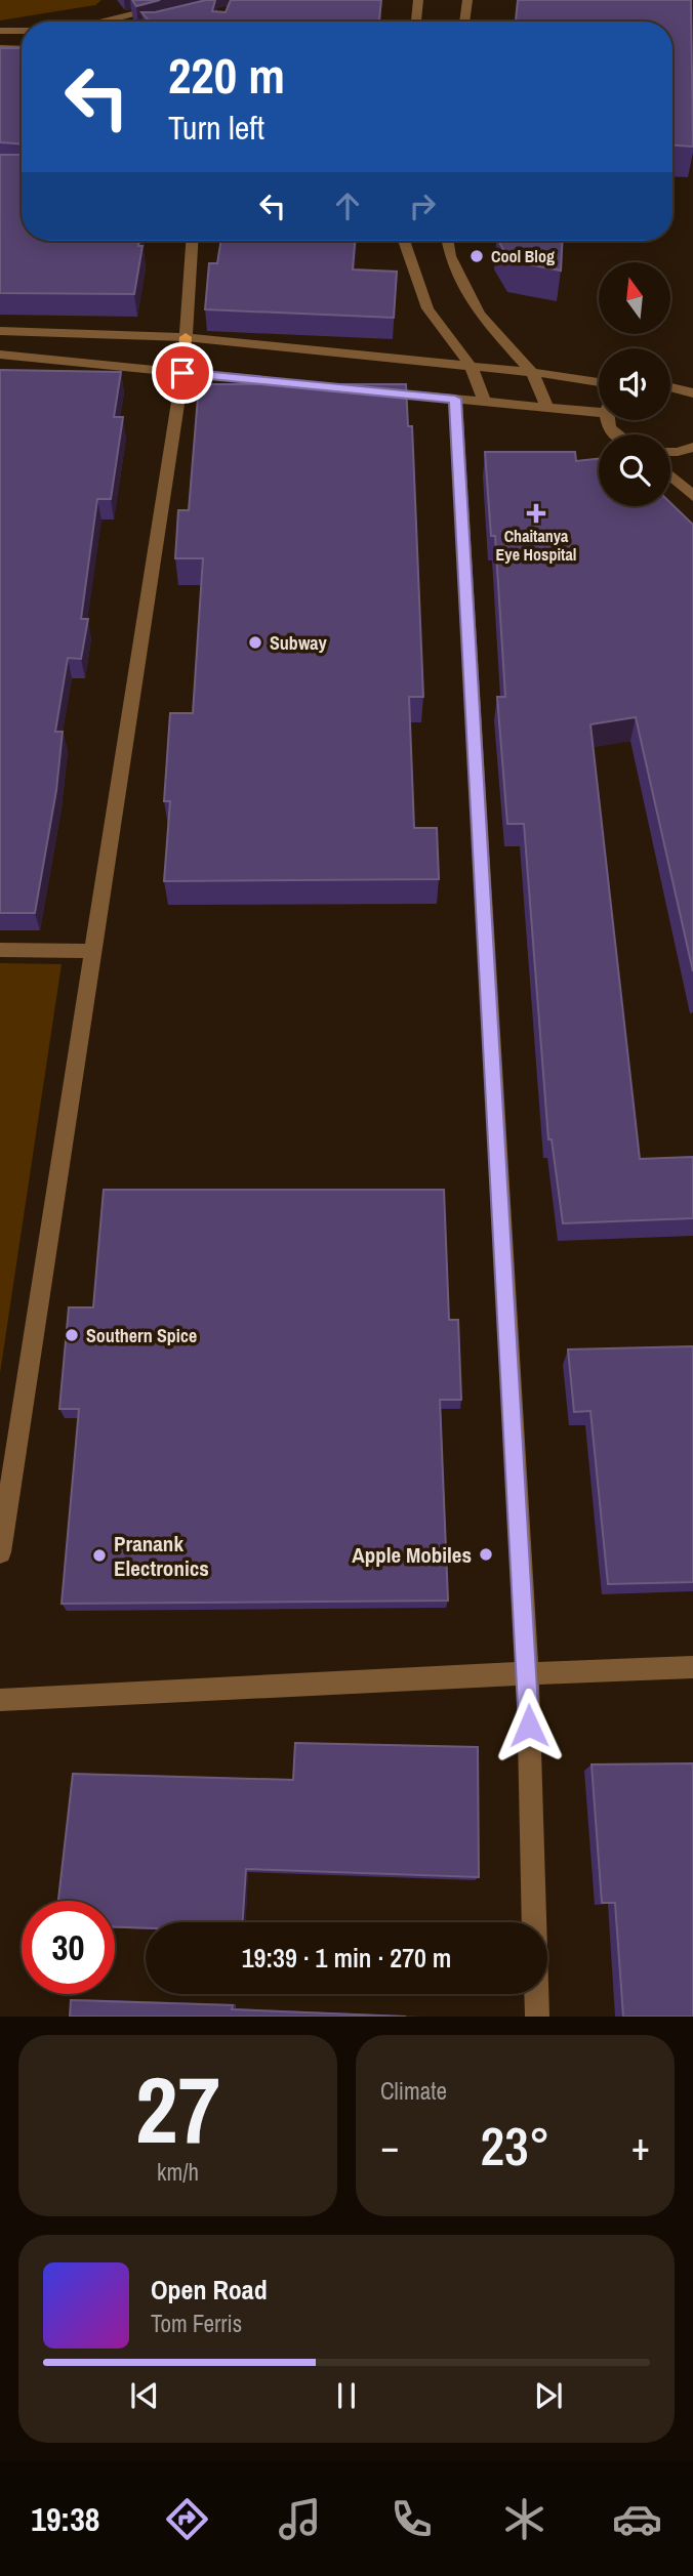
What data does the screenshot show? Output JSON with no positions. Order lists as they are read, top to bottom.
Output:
{
  "places": {
    "other": [
      "Cool Blog",
      "Subway",
      "Southern Spice",
      "Apple Mobiles",
      "Pranank Electronics"
    ],
    "health": ["Chaitanya Eye Hospital"]
  },
  "north": "top",
  "page": {
    "turn": ["220 m", "Turn left"],
    "limit": "30",
    "trip": "19:39 · 1 min · 270 m",
    "tile": [
      ["27", "km/h"],
      "Climate"
    ],
    "heat": ["−", "23°", "+"],
    "song": ["Open Road", "Tom Ferris"],
    "tabs": "19:38"
  }
}
